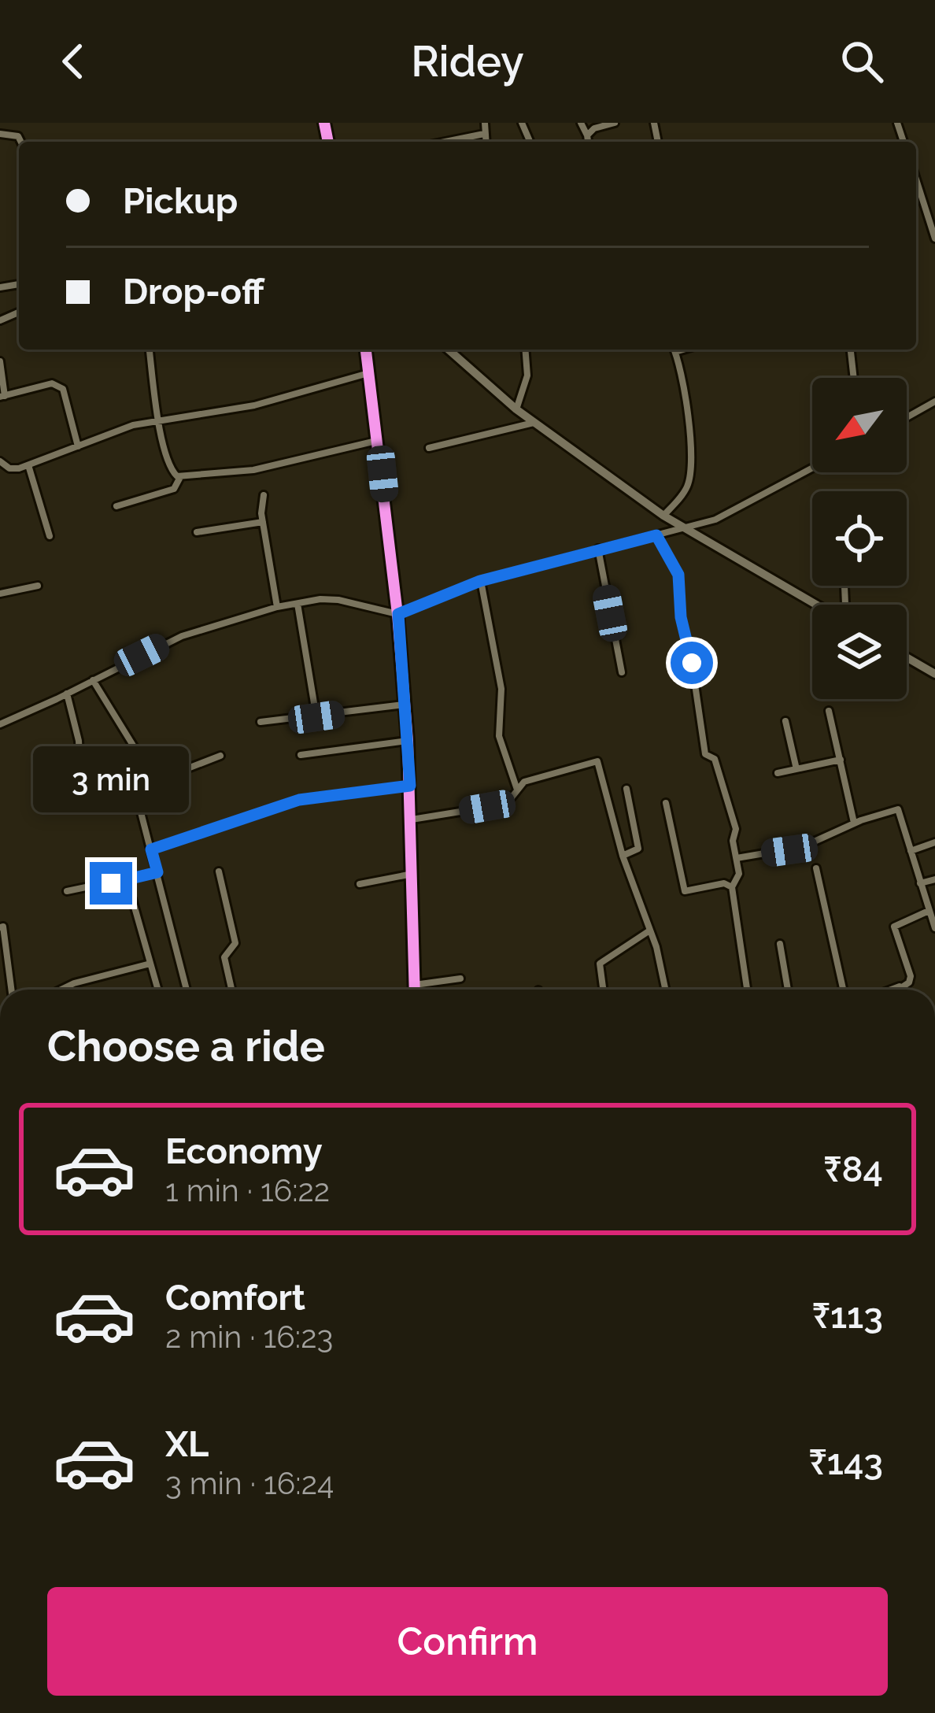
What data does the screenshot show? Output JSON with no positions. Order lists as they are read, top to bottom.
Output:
{
  "north": "bottom left",
  "page": {
    "header": "Ridey",
    "banner": ["Pickup", "Drop-off"],
    "bubble": "3 min",
    "heading": "Choose a ride",
    "list": [
      {
        "name": "Economy",
        "note": "1 min · 16:22",
        "value": "₹84"
      },
      {
        "name": "Comfort",
        "note": "2 min · 16:23",
        "value": "₹113"
      },
      {
        "name": "XL",
        "note": "3 min · 16:24",
        "value": "₹143"
      }
    ],
    "buttons": "Confirm"
  }
}
